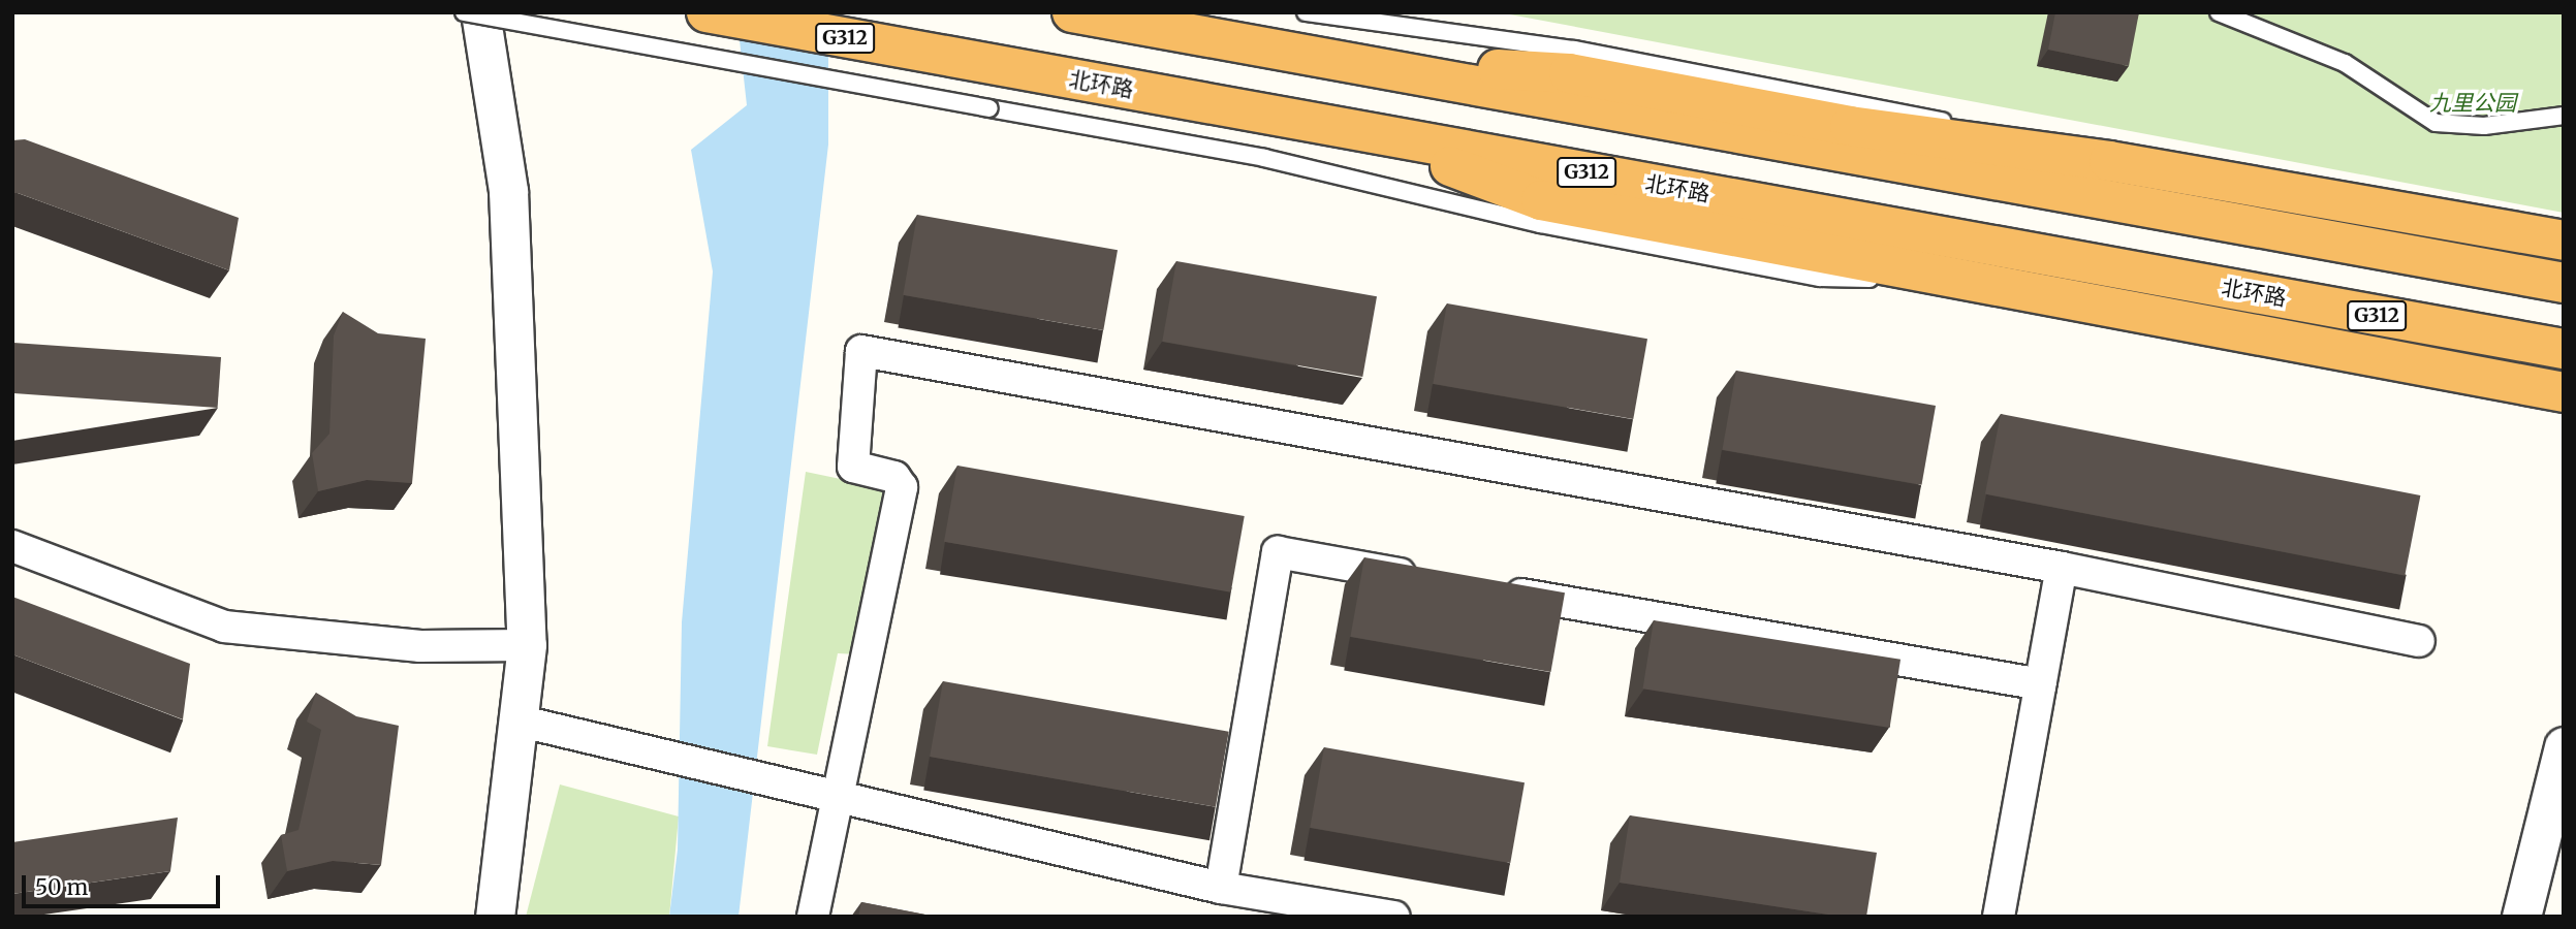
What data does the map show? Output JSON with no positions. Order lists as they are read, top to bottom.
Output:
{
  "streets": {
    "highway": ["G312", "北环路"]
  },
  "parks": ["九里公园"],
  "scale_bar": "50 m"
}
